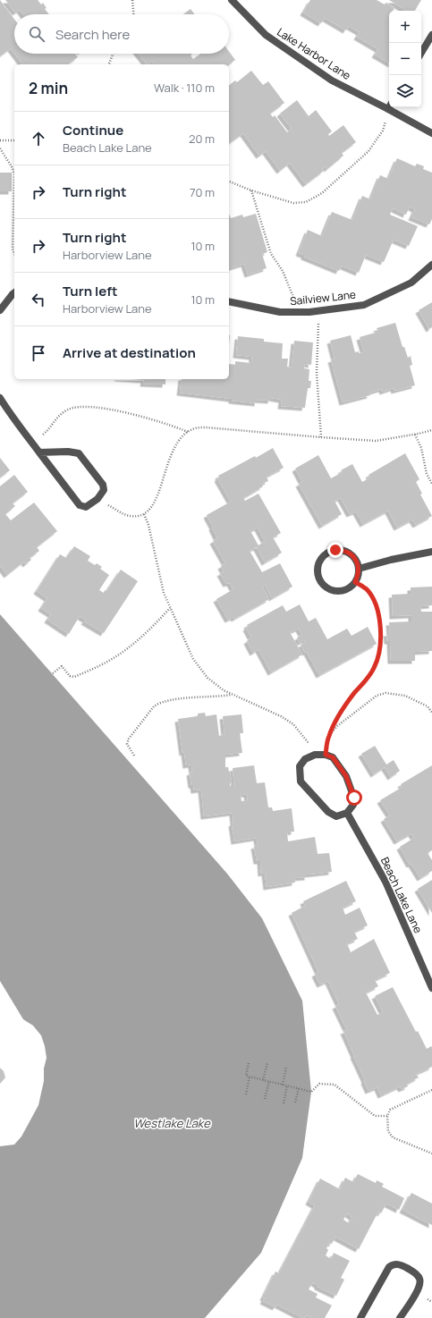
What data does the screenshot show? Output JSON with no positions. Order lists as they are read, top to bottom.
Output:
{
  "streets": {
    "street": ["Lake Harbor Lane", "Sailview Lane", "Beach Lake Lane"]
  },
  "water": ["Westlake Lake"],
  "page": {
    "map_buttons": ["+", "−"],
    "search": "Search here",
    "heading": ["2 min", "Walk · 110 m"],
    "list": [
      ["Continue", "Beach Lake Lane", "20 m"],
      ["Turn right", "70 m"],
      ["Turn right", "Harborview Lane", "10 m"],
      ["Turn left", "Harborview Lane", "10 m"],
      "Arrive at destination"
    ]
  }
}
